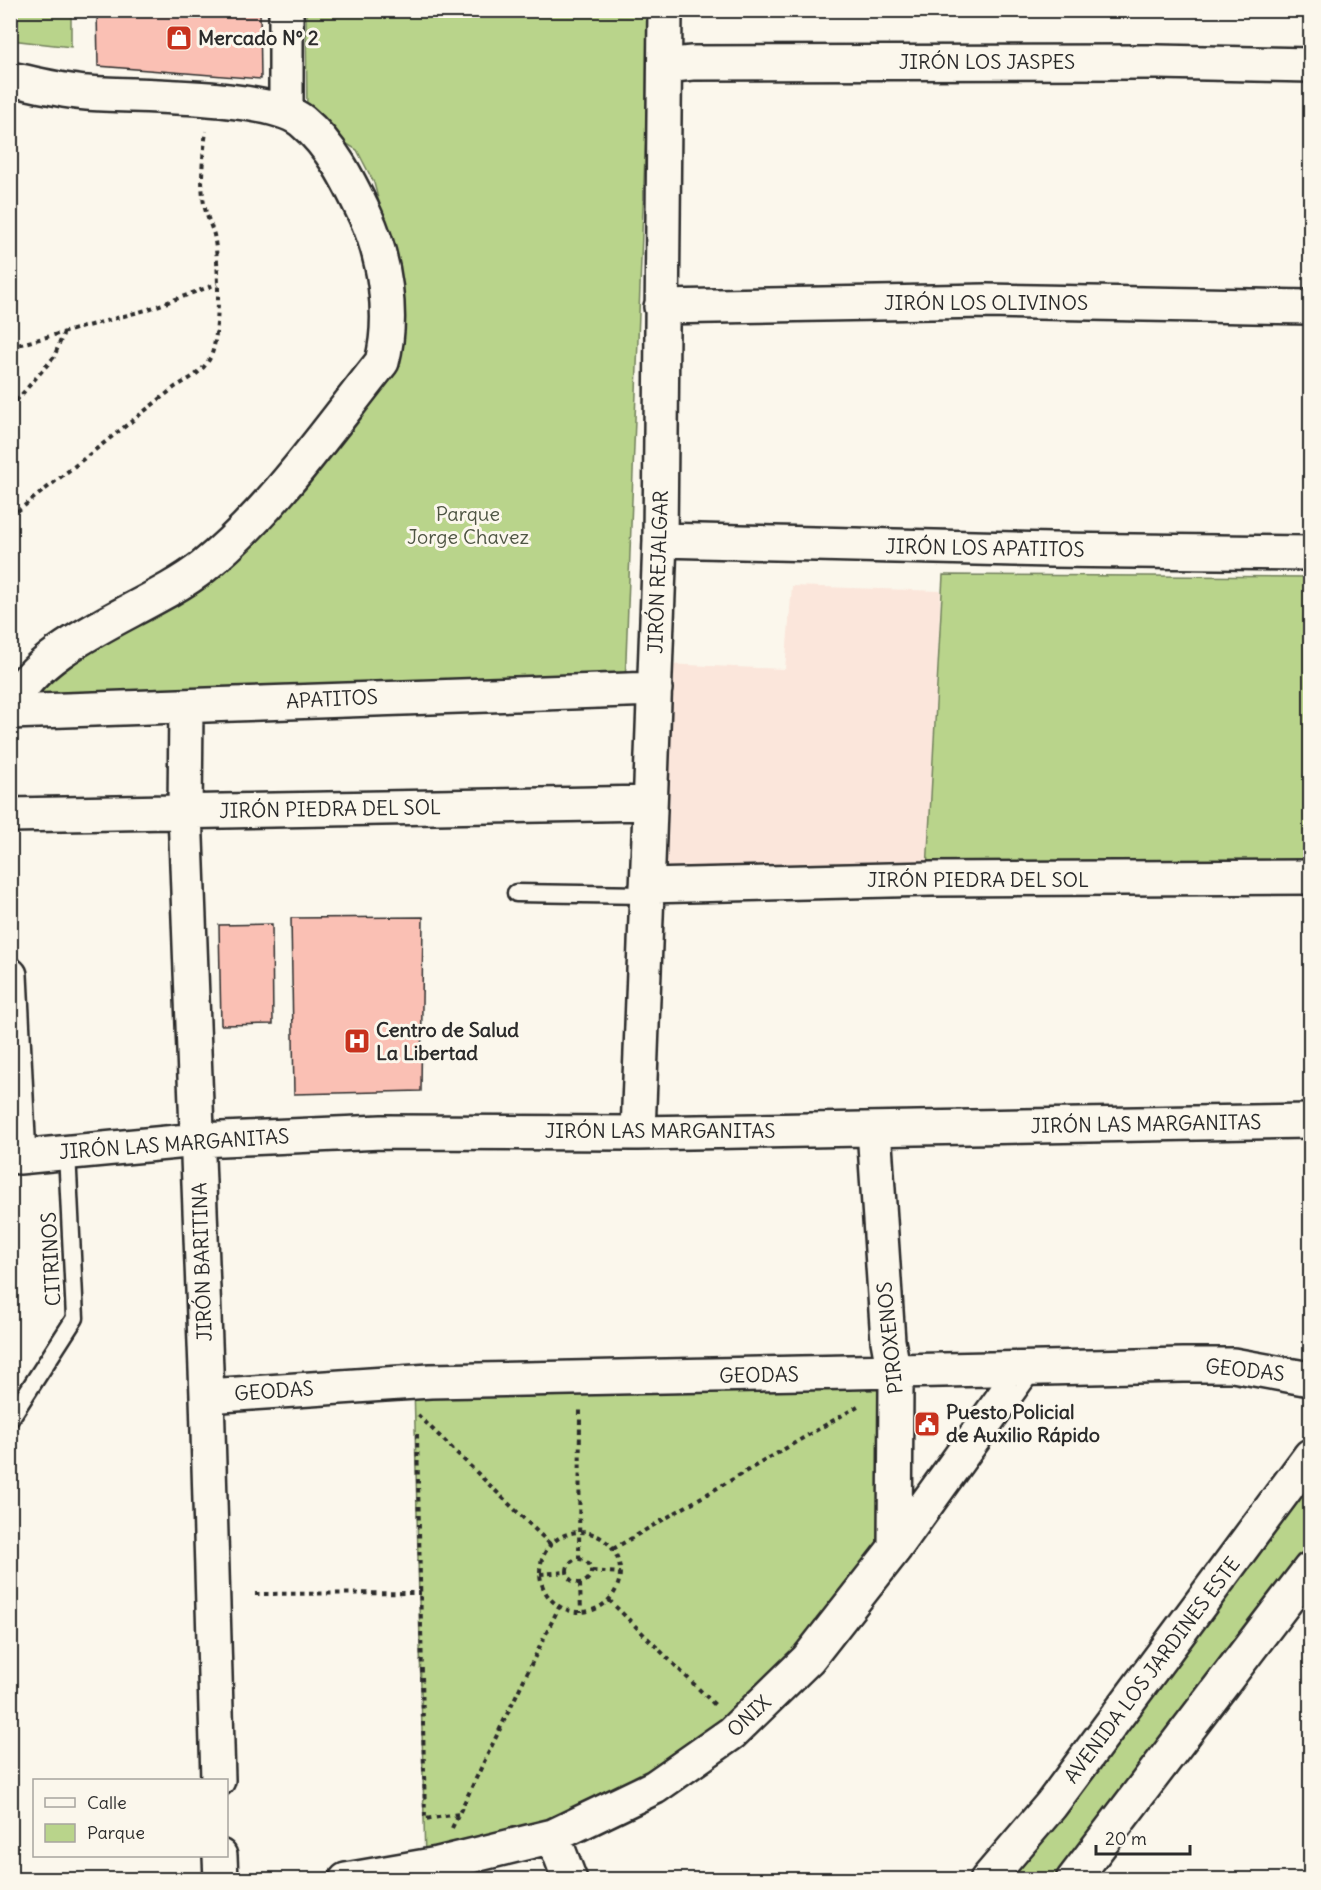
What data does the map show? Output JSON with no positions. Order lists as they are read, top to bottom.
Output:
{
  "streets": {
    "street": [
      "JIRÓN LOS JASPES",
      "JIRÓN LOS OLIVINOS",
      "JIRÓN LOS APATITOS",
      "JIRÓN REJALGAR",
      "APATITOS",
      "JIRÓN PIEDRA DEL SOL",
      "JIRÓN LAS MARGANITAS",
      "JIRÓN BARITINA",
      "PIROXENOS",
      "GEODAS",
      "AVENIDA LOS JARDINES ESTE",
      "ONIX"
    ],
    "lane": ["CITRINOS"]
  },
  "crossings": [
    ["JIRÓN LOS JASPES", "JIRÓN REJALGAR"],
    ["JIRÓN LOS OLIVINOS", "JIRÓN REJALGAR"],
    ["JIRÓN LOS APATITOS", "JIRÓN REJALGAR"],
    ["JIRÓN REJALGAR", "APATITOS"],
    ["JIRÓN REJALGAR", "JIRÓN PIEDRA DEL SOL"],
    ["JIRÓN REJALGAR", "JIRÓN LAS MARGANITAS"],
    ["APATITOS", "JIRÓN BARITINA"],
    ["JIRÓN PIEDRA DEL SOL", "JIRÓN BARITINA"],
    ["JIRÓN LAS MARGANITAS", "CITRINOS"],
    ["JIRÓN LAS MARGANITAS", "JIRÓN BARITINA"],
    ["JIRÓN LAS MARGANITAS", "PIROXENOS"],
    ["JIRÓN BARITINA", "GEODAS"],
    ["PIROXENOS", "GEODAS"],
    ["PIROXENOS", "ONIX"],
    ["GEODAS", "ONIX"]
  ],
  "parks": ["Parque Jorge Chavez"],
  "places": {
    "shop": ["Mercado Nº 2"],
    "hospital": ["Centro de Salud La Libertad"],
    "public building": ["Puesto Policial de Auxilio Rápido"]
  },
  "legend": ["Calle", "Parque"],
  "scale_bar": "20 m"
}
